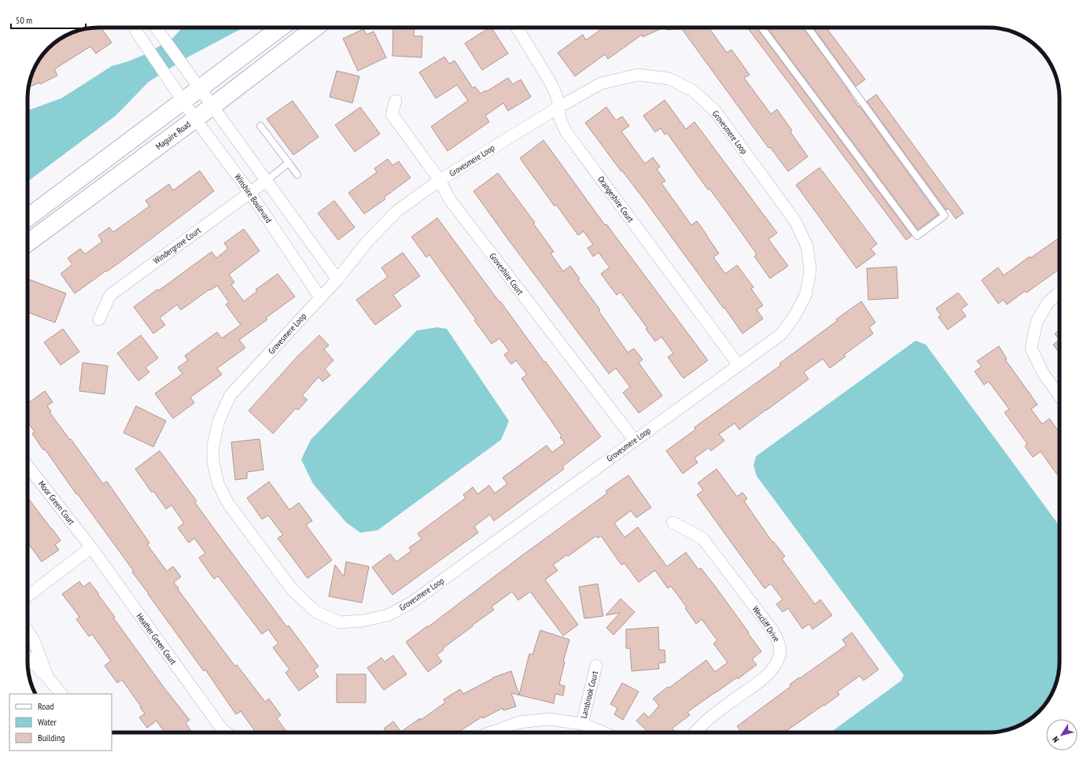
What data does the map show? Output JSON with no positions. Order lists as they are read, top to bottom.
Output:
{
  "streets": {
    "main road": ["Maguire Road"],
    "street": [
      "Grovesmere Loop",
      "Winshire Boulevard",
      "Orangeshire Court",
      "Windergrove Court",
      "Groveshire Court",
      "Moor Green Court",
      "Wescliff Drive",
      "Heather Green Court",
      "Lansbrook Court"
    ]
  },
  "crossings": [
    ["Grovesmere Loop", "Winshire Boulevard"],
    ["Grovesmere Loop", "Orangeshire Court"],
    ["Grovesmere Loop", "Groveshire Court"],
    ["Maguire Road", "Winshire Boulevard"],
    ["Winshire Boulevard", "Windergrove Court"],
    ["Moor Green Court", "Heather Green Court"]
  ],
  "legend": ["Road", "Water", "Building"],
  "scale_bar": "50 m",
  "north": "bottom left"
}
